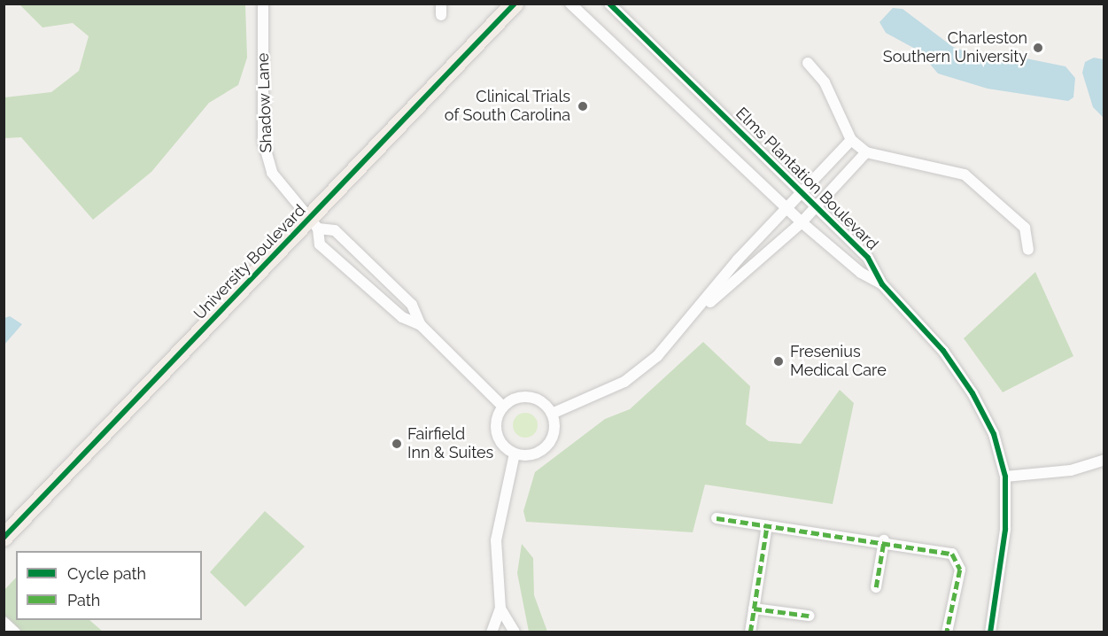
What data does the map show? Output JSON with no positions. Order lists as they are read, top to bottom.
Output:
{
  "streets": {
    "main road": ["University Boulevard"],
    "street": ["Shadow Lane", "Elms Plantation Boulevard"]
  },
  "crossings": [
    ["Shadow Lane", "University Boulevard"]
  ],
  "places": [
    "Charleston Southern University",
    "Clinical Trials of South Carolina",
    "Fresenius Medical Care",
    "Fairfield Inn & Suites"
  ],
  "legend": ["Cycle path", "Path"]
}
